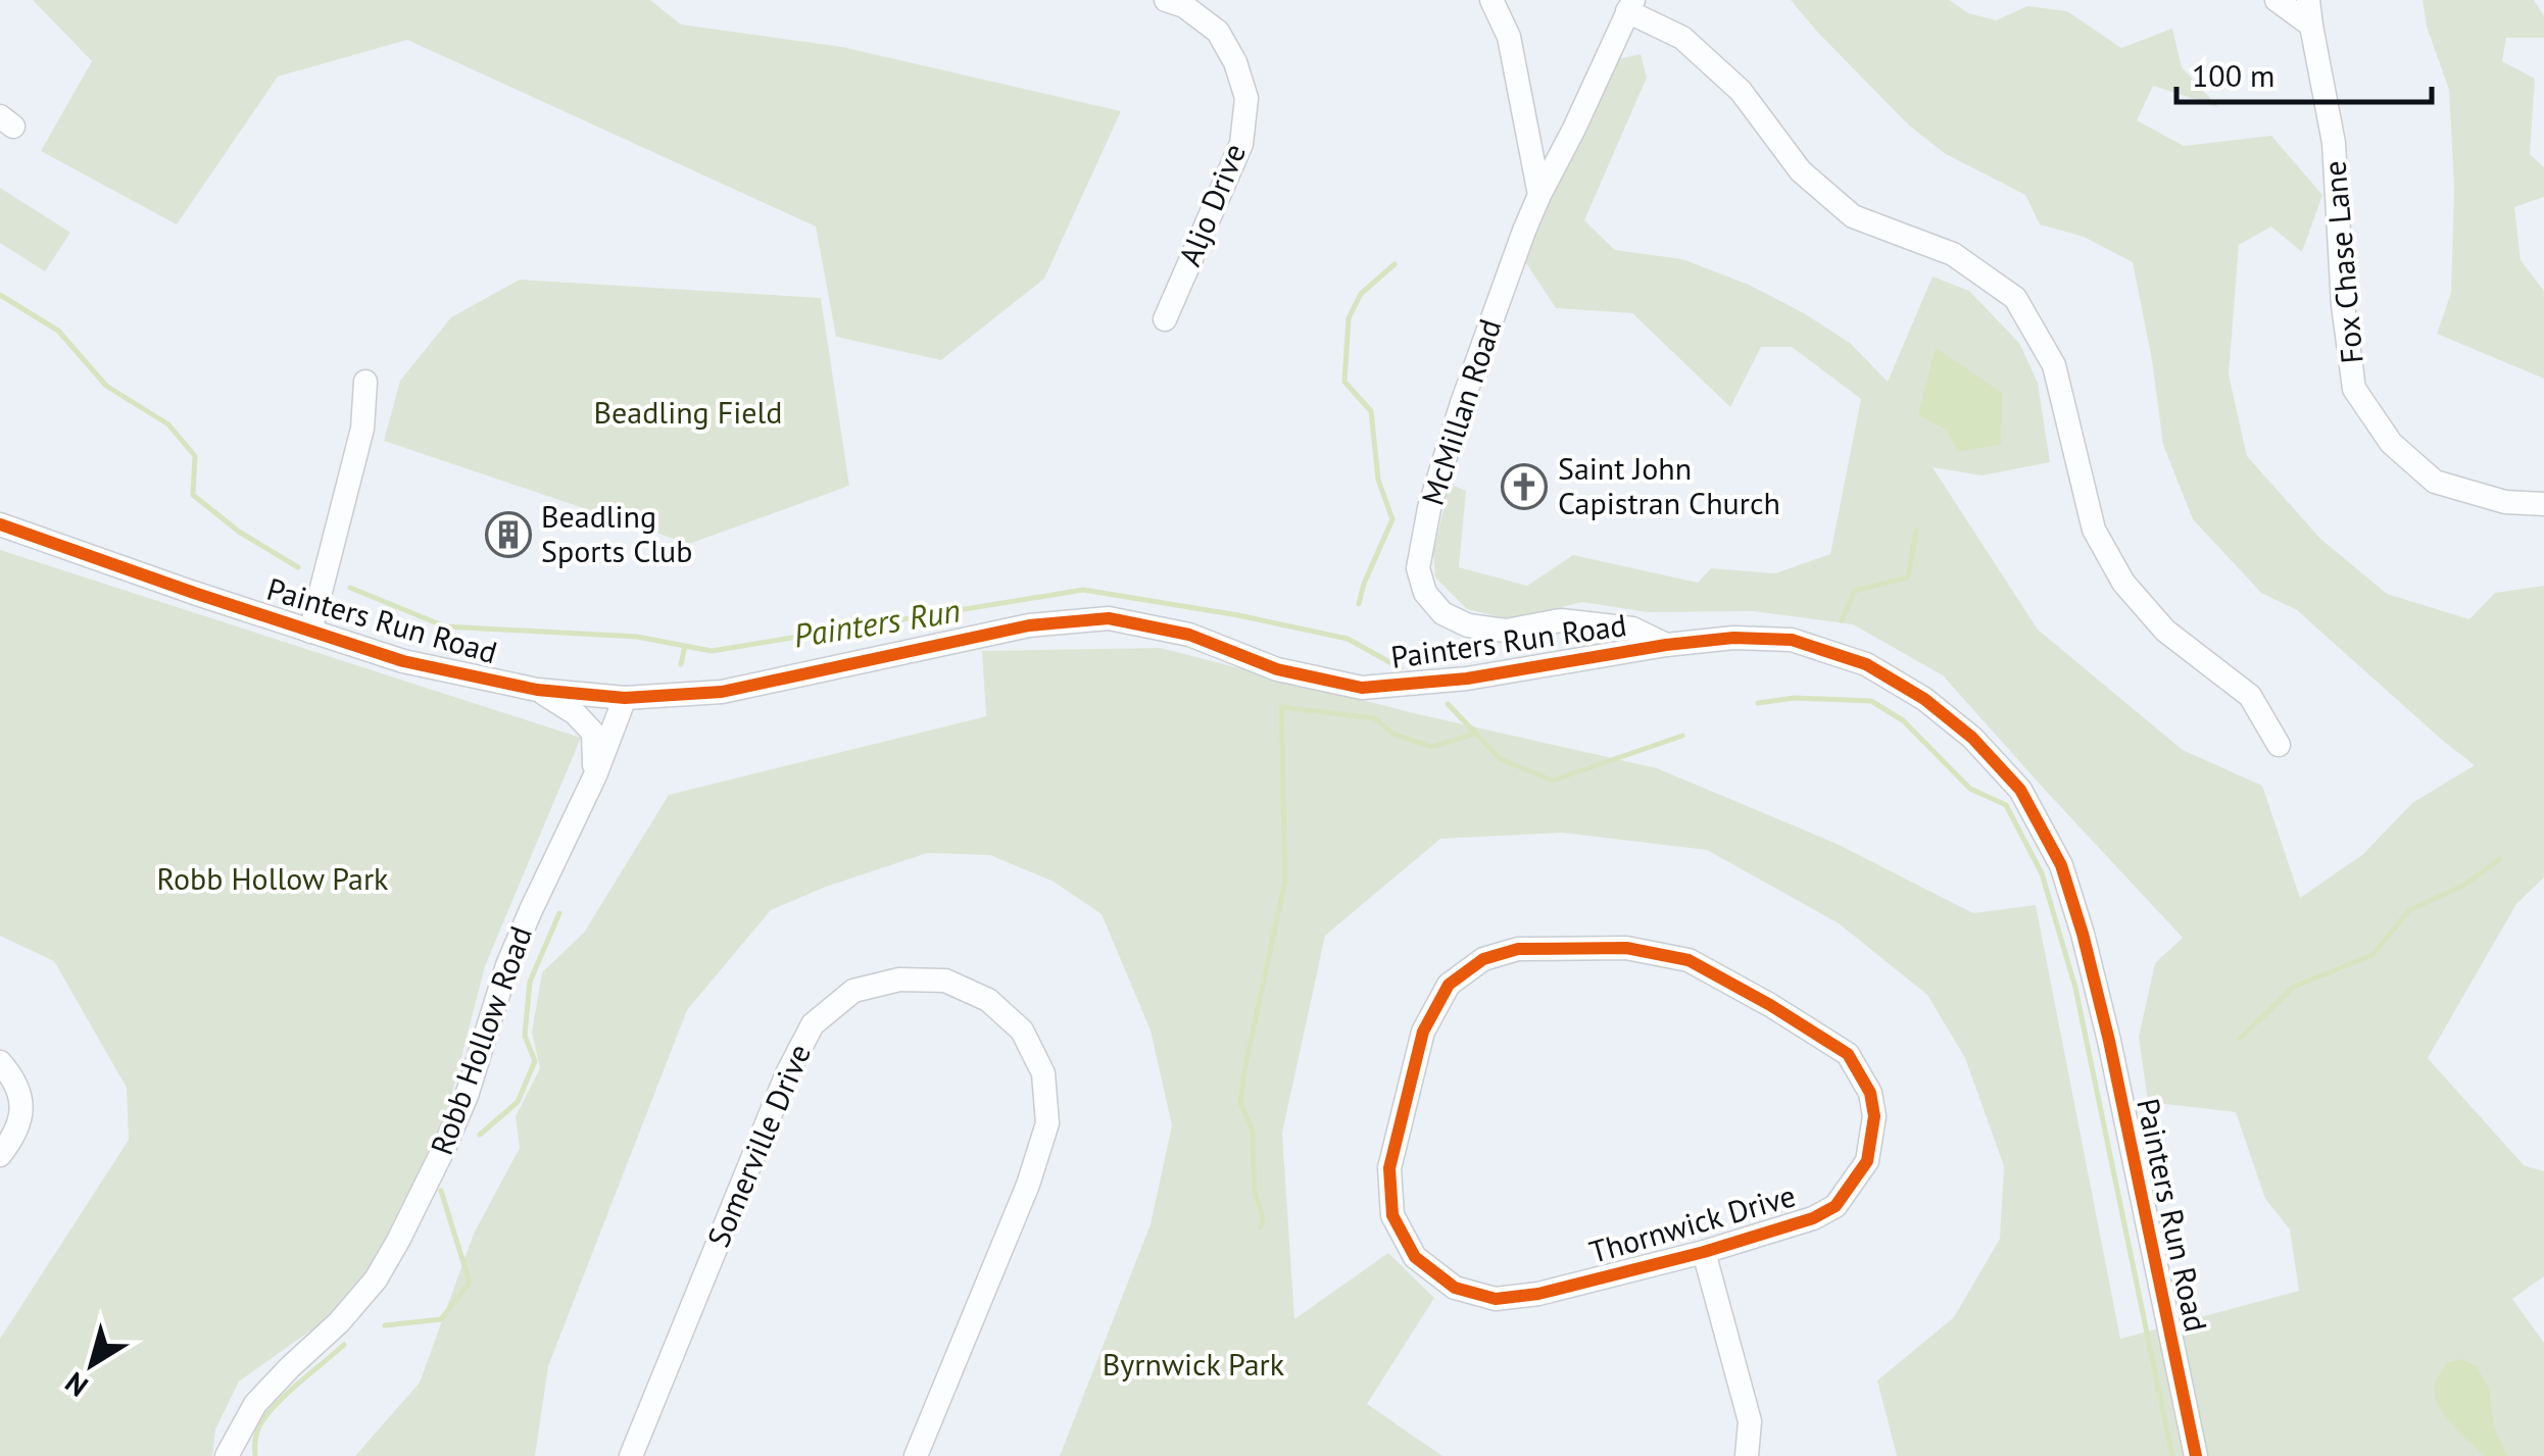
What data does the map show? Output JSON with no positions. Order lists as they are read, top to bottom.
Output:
{
  "streets": {
    "street": [
      "Aljo Drive",
      "Fox Chase Lane",
      "McMillan Road",
      "Painters Run Road",
      "Robb Hollow Road",
      "Somerville Drive",
      "Thornwick Drive"
    ]
  },
  "crossings": [
    ["McMillan Road", "Painters Run Road"],
    ["Painters Run Road", "Robb Hollow Road"]
  ],
  "water": ["Painters Run"],
  "parks": ["Beadling Field", "Robb Hollow Park", "Byrnwick Park"],
  "places": {
    "church": ["Saint John Capistran Church"],
    "building": ["Beadling Sports Club"]
  },
  "scale_bar": "100 m",
  "north": "bottom left"
}
